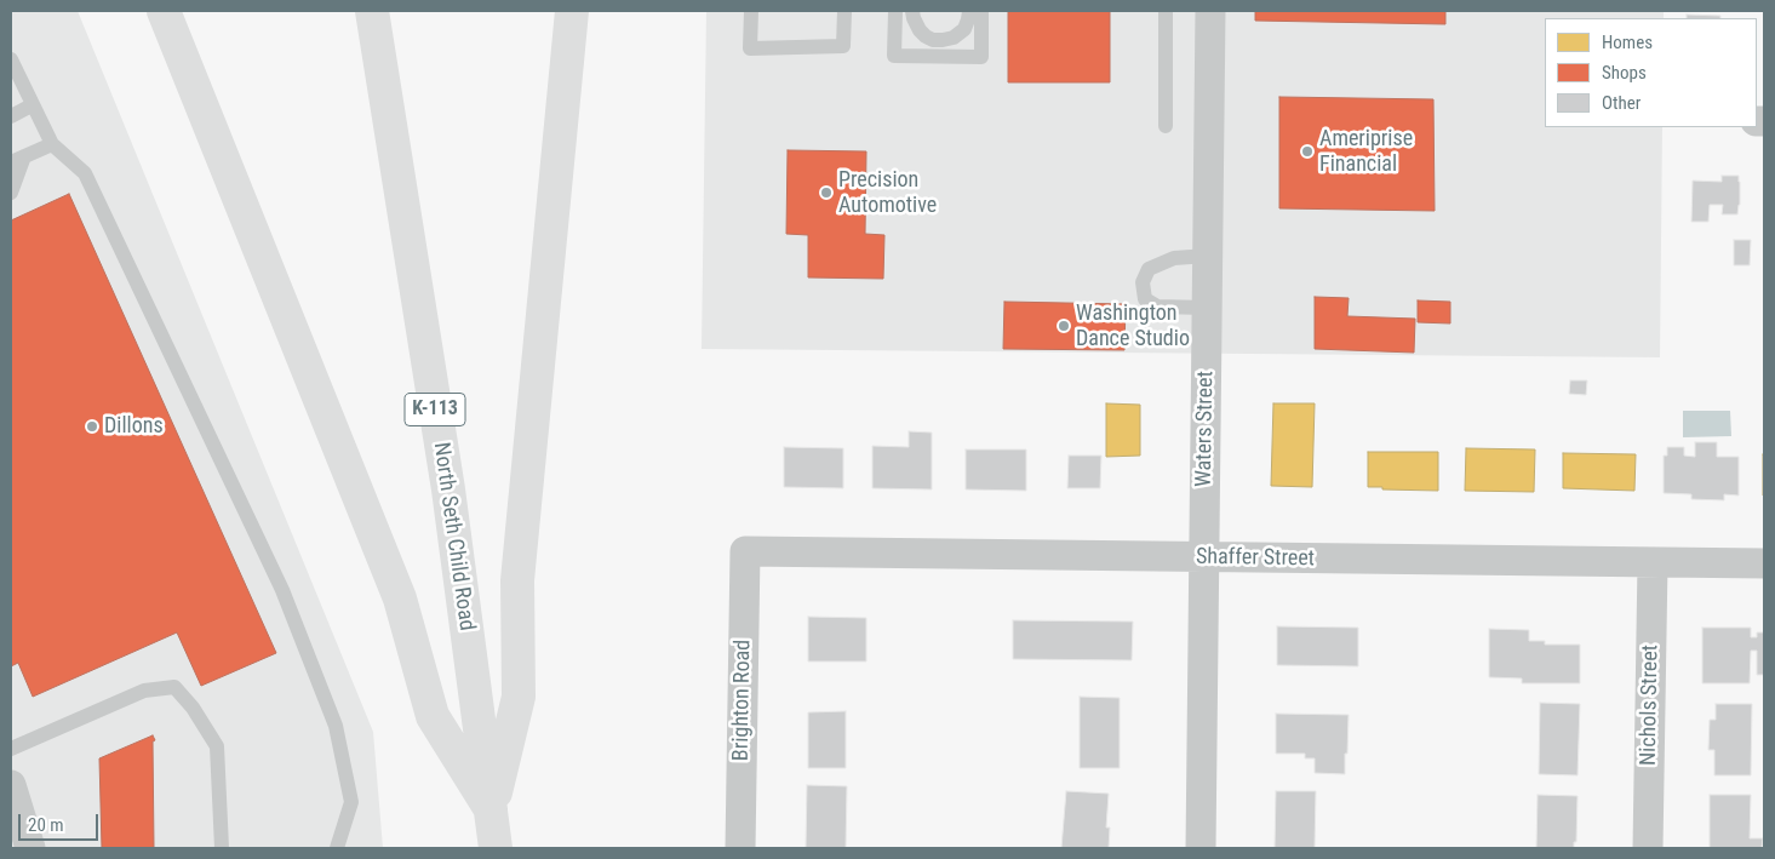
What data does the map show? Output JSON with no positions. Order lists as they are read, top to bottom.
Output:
{
  "streets": {
    "main road": ["K-113", "North Seth Child Road"],
    "street": [
      "Waters Street",
      "Shaffer Street",
      "Brighton Road",
      "Nichols Street"
    ]
  },
  "crossings": [
    ["Waters Street", "Shaffer Street"],
    ["Shaffer Street", "Brighton Road"],
    ["Shaffer Street", "Nichols Street"]
  ],
  "places": [
    "Ameriprise Financial",
    "Precision Automotive",
    "Washington Dance Studio",
    "Dillons"
  ],
  "legend": ["Homes", "Shops", "Other"],
  "scale_bar": "20 m"
}
